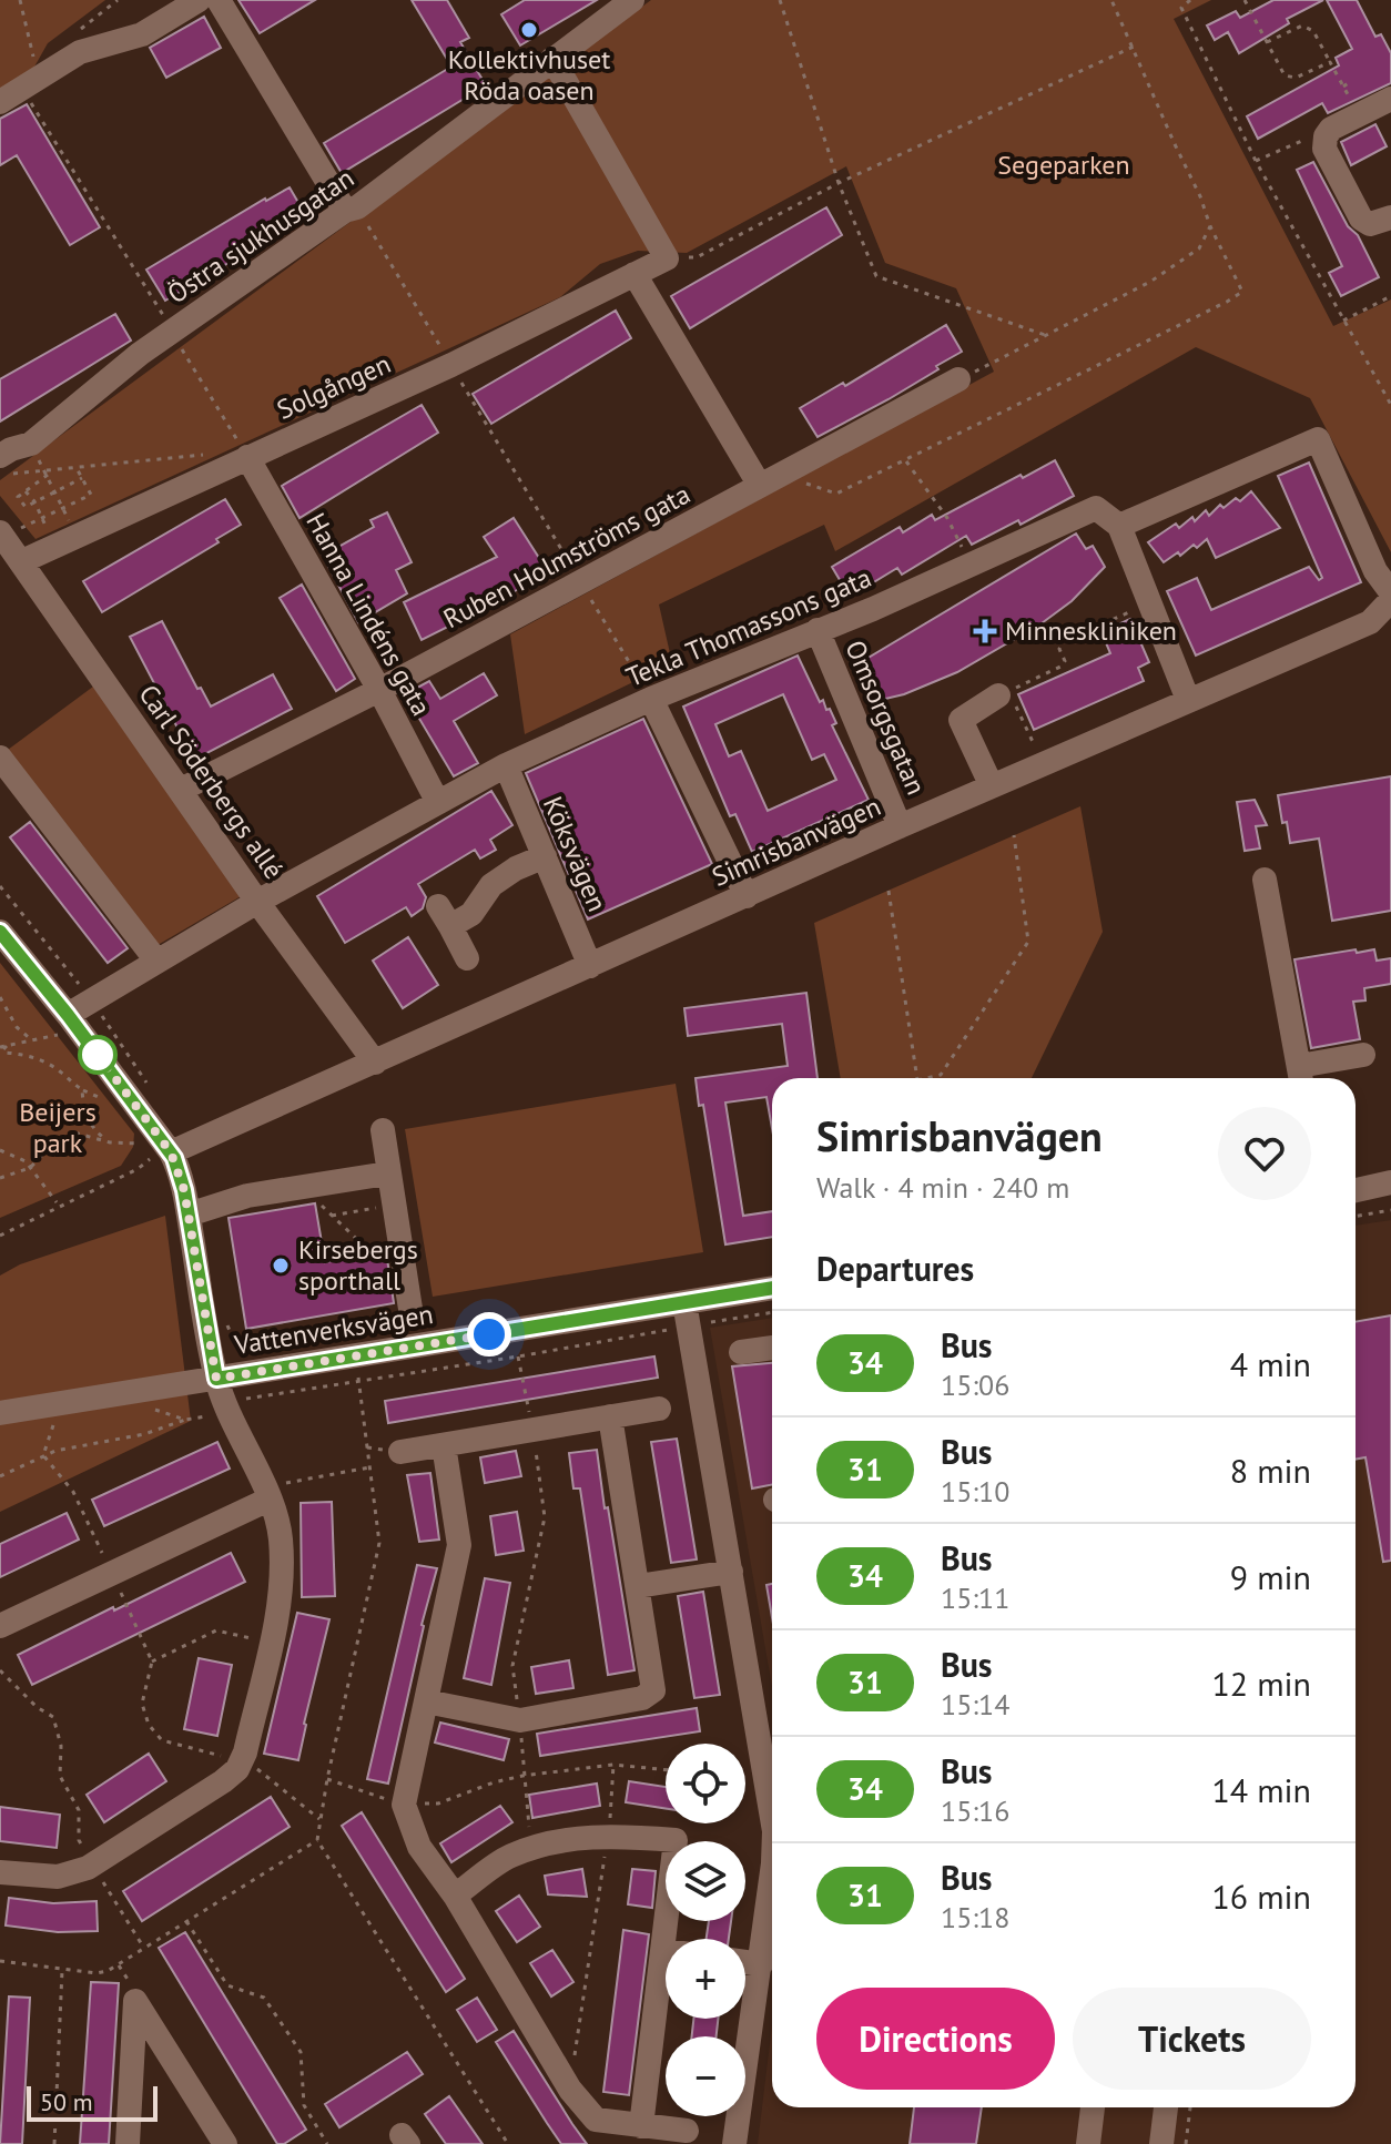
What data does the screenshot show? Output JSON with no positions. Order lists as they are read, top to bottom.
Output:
{
  "streets": {
    "street": [
      "Östra sjukhusgatan",
      "Solgången",
      "Ruben Holmströms gata",
      "Hanna Lindéns gata",
      "Tekla Thomassons gata",
      "Omsorgsgatan",
      "Carl Söderbergs allé",
      "Simrisbanvägen",
      "Köksvägen",
      "Vattenverksvägen"
    ]
  },
  "crossings": [
    ["Solgången", "Hanna Lindéns gata"],
    ["Solgången", "Carl Söderbergs allé"],
    ["Ruben Holmströms gata", "Hanna Lindéns gata"],
    ["Ruben Holmströms gata", "Carl Söderbergs allé"],
    ["Hanna Lindéns gata", "Tekla Thomassons gata"],
    ["Tekla Thomassons gata", "Omsorgsgatan"],
    ["Tekla Thomassons gata", "Carl Söderbergs allé"],
    ["Tekla Thomassons gata", "Köksvägen"],
    ["Omsorgsgatan", "Simrisbanvägen"],
    ["Carl Söderbergs allé", "Simrisbanvägen"],
    ["Simrisbanvägen", "Köksvägen"]
  ],
  "parks": ["Segeparken", "Beijers park"],
  "places": {
    "other": ["Kollektivhuset Röda oasen", "Kirsebergs sporthall"],
    "health": ["Minneskliniken"]
  },
  "lines": ["bus line 34"],
  "scale_bar": "50 m",
  "page": {
    "heading": [
      ["Simrisbanvägen", "Walk · 4 min · 240 m"],
      "Departures"
    ],
    "list": [
      {
        "mark": "34",
        "name": "Bus",
        "note": "15:06",
        "value": "4 min"
      },
      {
        "mark": "31",
        "name": "Bus",
        "note": "15:10",
        "value": "8 min"
      },
      {
        "mark": "34",
        "name": "Bus",
        "note": "15:11",
        "value": "9 min"
      },
      {
        "mark": "31",
        "name": "Bus",
        "note": "15:14",
        "value": "12 min"
      },
      {
        "mark": "34",
        "name": "Bus",
        "note": "15:16",
        "value": "14 min"
      },
      {
        "mark": "31",
        "name": "Bus",
        "note": "15:18",
        "value": "16 min"
      }
    ],
    "map_buttons": ["+", "−"],
    "buttons": ["Directions", "Tickets"],
    "scale": "50 m"
  }
}
